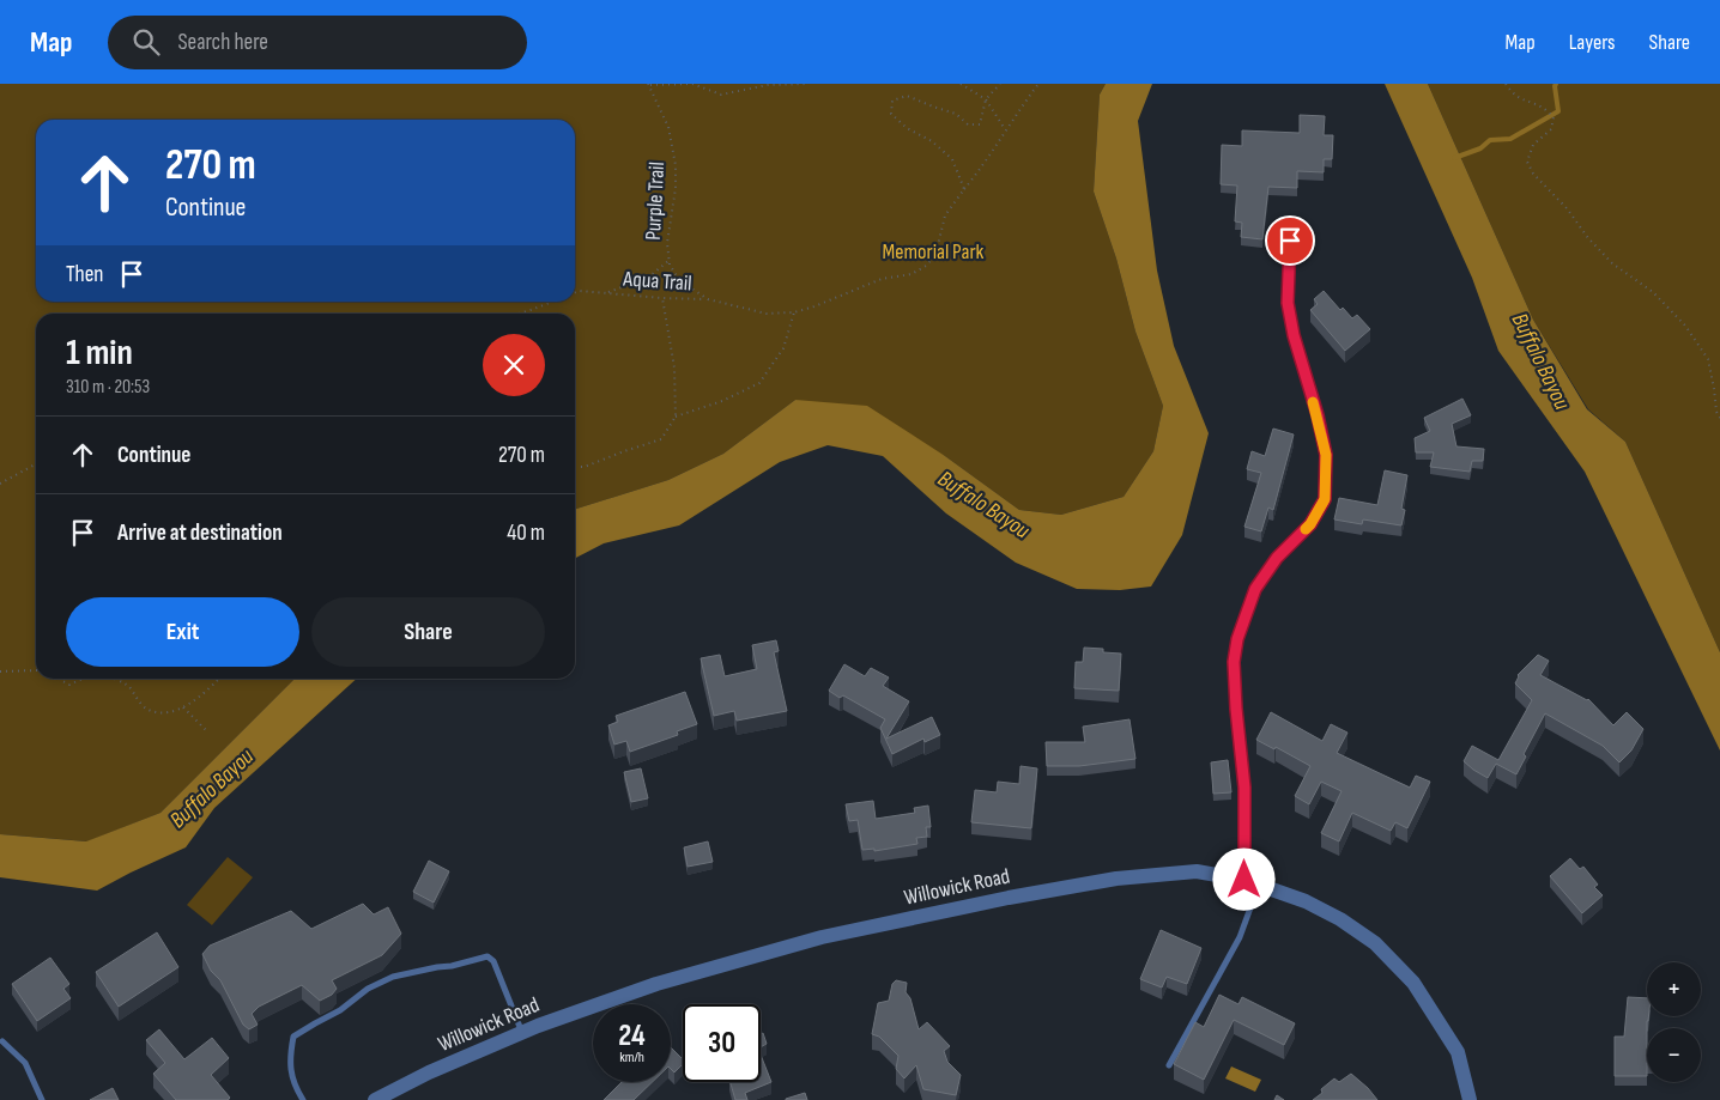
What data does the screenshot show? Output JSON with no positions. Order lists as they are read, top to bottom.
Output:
{
  "streets": {
    "street": ["Willowick Road"],
    "path": ["Purple Trail", "Aqua Trail"]
  },
  "crossings": [
    ["Purple Trail", "Aqua Trail"]
  ],
  "water": ["Buffalo Bayou"],
  "parks": ["Memorial Park"],
  "page": {
    "header": "Map",
    "search": "Search here",
    "nav": ["Map", "Layers", "Share"],
    "turn": ["270 m", "Continue"],
    "then": "Then",
    "heading": ["1 min", "310 m · 20:53"],
    "list": [
      {
        "name": "Continue",
        "value": "270 m"
      },
      {
        "name": "Arrive at destination",
        "value": "40 m"
      }
    ],
    "buttons": ["Exit", "Share"],
    "map_buttons": ["+", "−"],
    "speed": "24 km/h",
    "limit": "30"
  }
}
